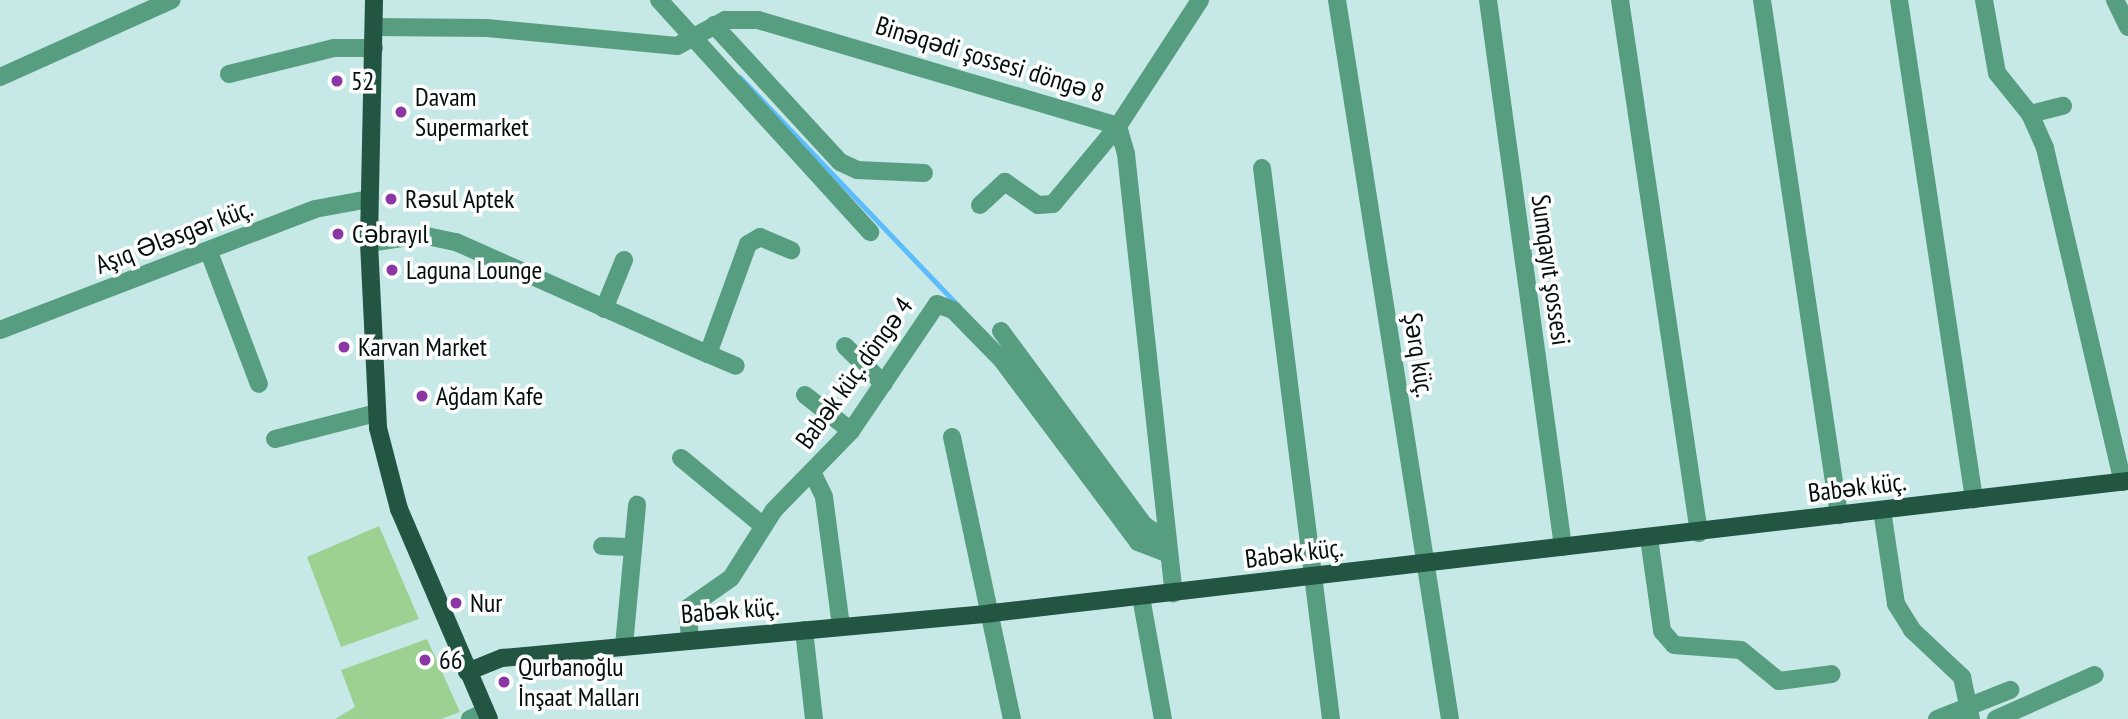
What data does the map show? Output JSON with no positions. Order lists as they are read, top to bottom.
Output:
{
  "streets": {
    "main road": ["Babək küç."],
    "street": [
      "Binəqədi şossesi döngə 8",
      "Aşıq Ələsgər küç.",
      "Sumqayıt şossesi",
      "Şərq küç.",
      "Babək küç. döngə 4"
    ]
  },
  "crossings": [
    ["Sumqayıt şossesi", "Babək küç."],
    ["Şərq küç.", "Babək küç."],
    ["Babək küç. döngə 4", "Babək küç."]
  ],
  "places": [
    "52",
    "Davam Supermarket",
    "Rəsul Aptek",
    "Cəbrayıl",
    "Laguna Lounge",
    "Karvan Market",
    "Ağdam Kafe",
    "Nur",
    "66",
    "Qurbanoğlu İnşaat Malları"
  ]
}
